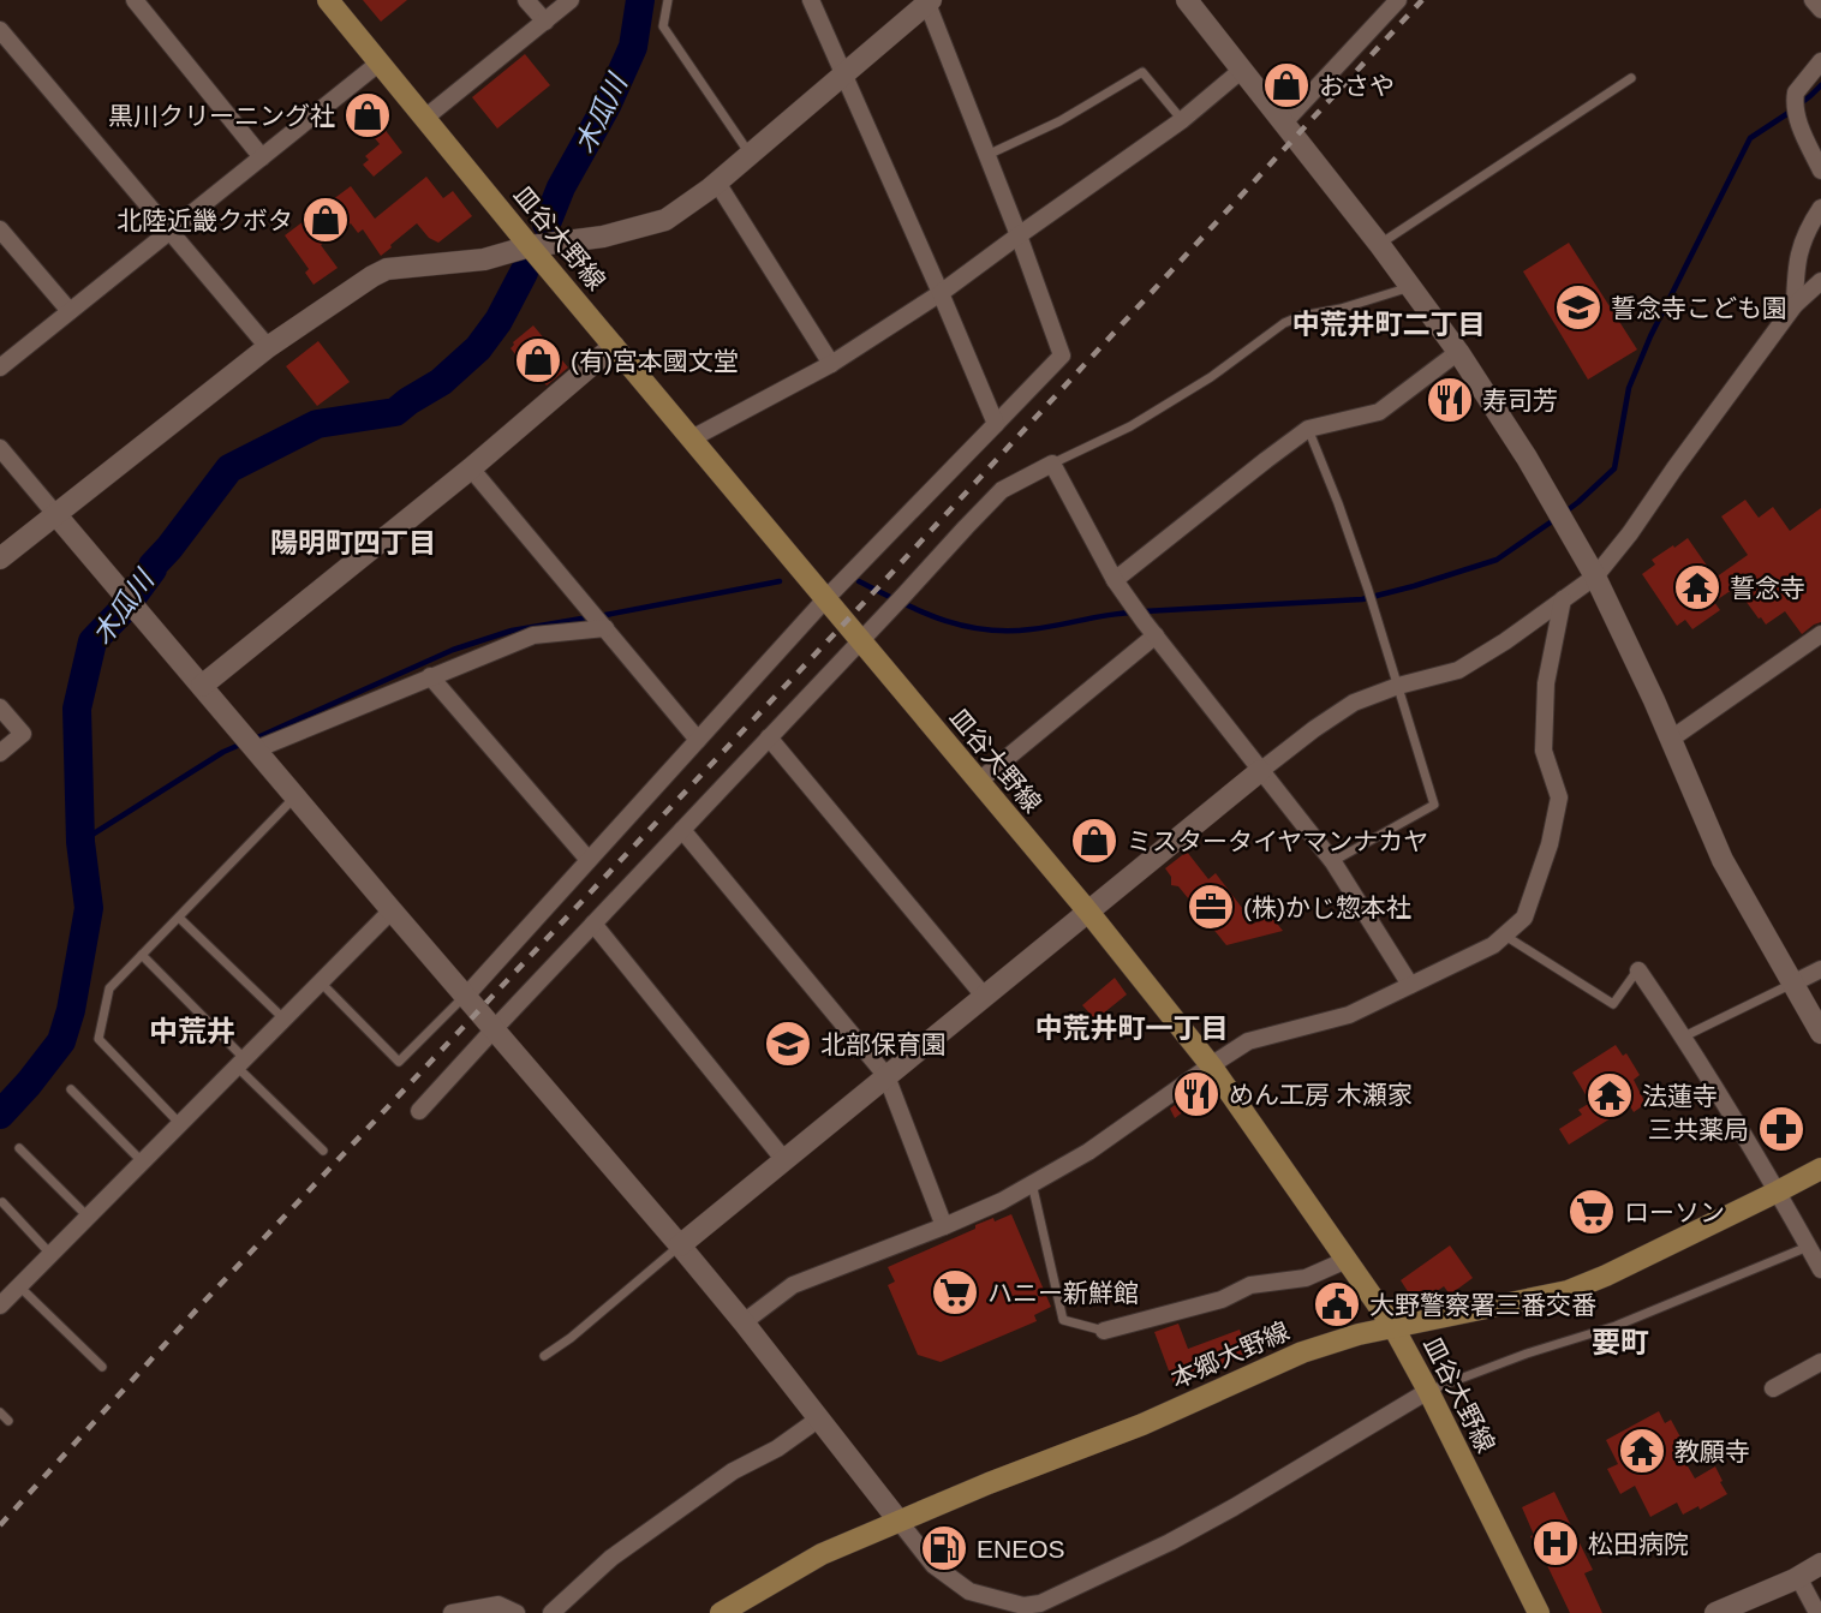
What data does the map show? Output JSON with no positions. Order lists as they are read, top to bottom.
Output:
{
  "streets": {
    "main road": ["皿谷大野線", "本郷大野線"]
  },
  "crossings": [
    ["皿谷大野線", "本郷大野線"]
  ],
  "districts": [
    "中荒井町二丁目",
    "陽明町四丁目",
    "中荒井町一丁目",
    "中荒井",
    "要町"
  ],
  "water": ["木瓜川"],
  "places": {
    "shop": [
      "おさや",
      "黒川クリーニング社",
      "北陸近畿クボタ",
      "(有)宮本國文堂",
      "ミスタータイヤマンナカヤ"
    ],
    "school or university": ["誓念寺こども園", "北部保育園"],
    "restaurant": ["寿司芳", "めん工房 木瀬家"],
    "temple": ["誓念寺", "法蓮寺", "教願寺"],
    "office": ["(株)かじ惣本社"],
    "pharmacy": ["三共薬局"],
    "supermarket": ["ローソン", "ハニー新鮮館"],
    "public building": ["大野警察署三番交番"],
    "hospital": ["松田病院"],
    "fuel station": ["ENEOS"]
  }
}
